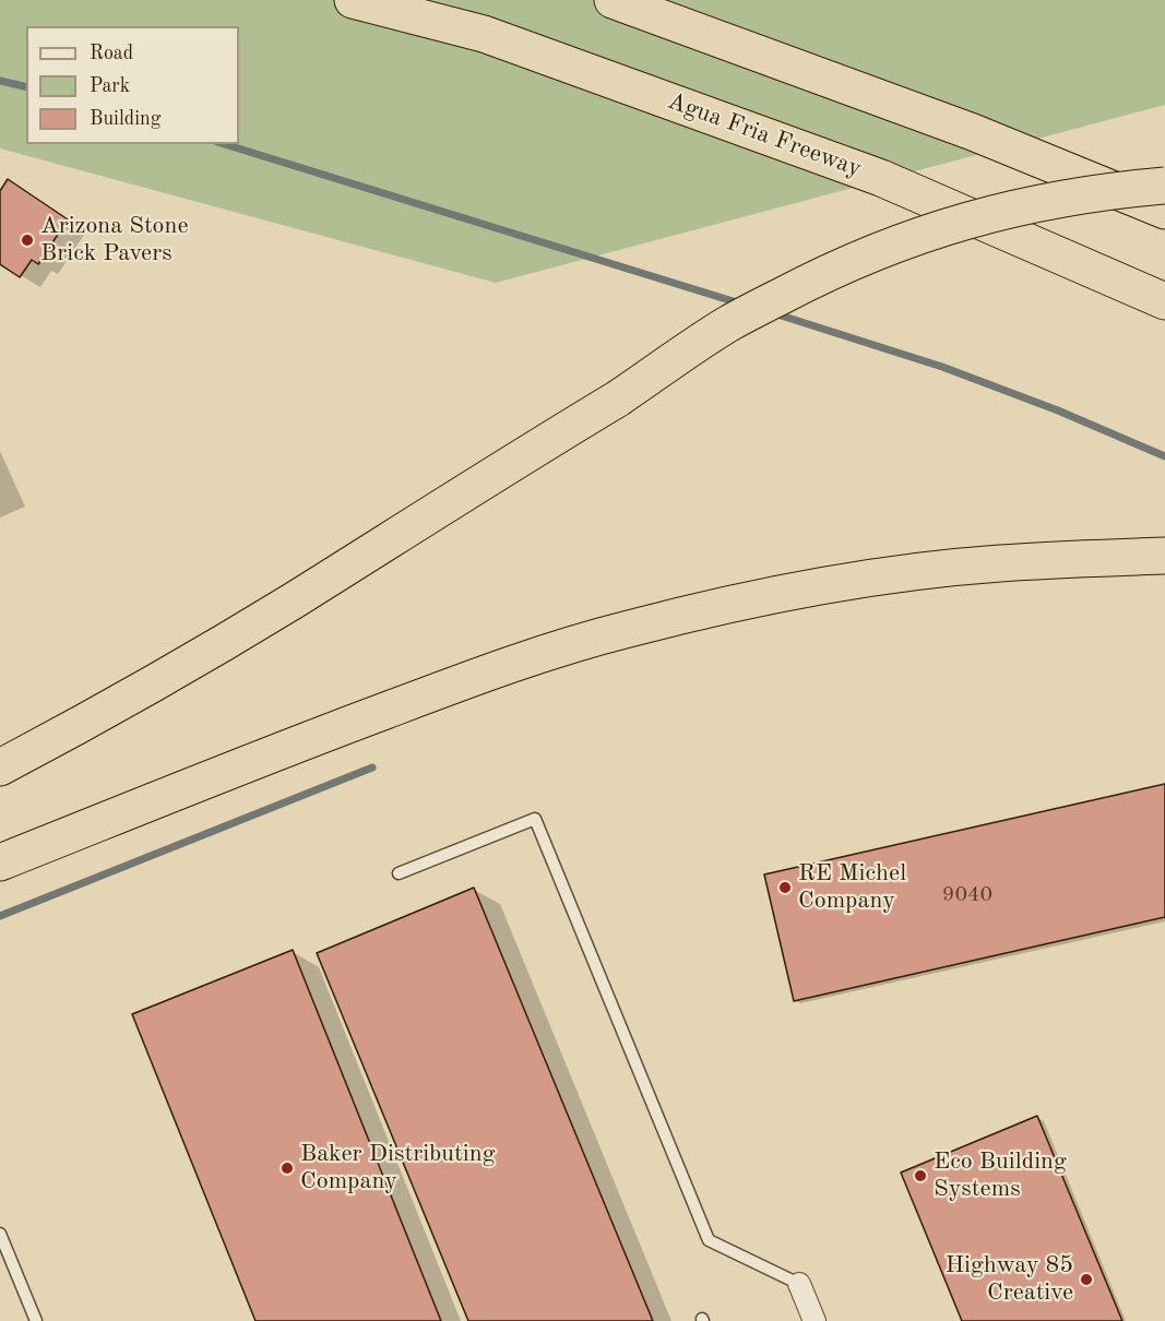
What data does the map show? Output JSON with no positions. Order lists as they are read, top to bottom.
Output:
{
  "streets": {
    "highway": ["Agua Fria Freeway"]
  },
  "places": [
    "Arizona Stone Brick Pavers",
    "RE Michel Company",
    "Baker Distributing Company",
    "Eco Building Systems",
    "Highway 85 Creative"
  ],
  "house_numbers": ["9040"],
  "legend": ["Road", "Park", "Building"]
}
